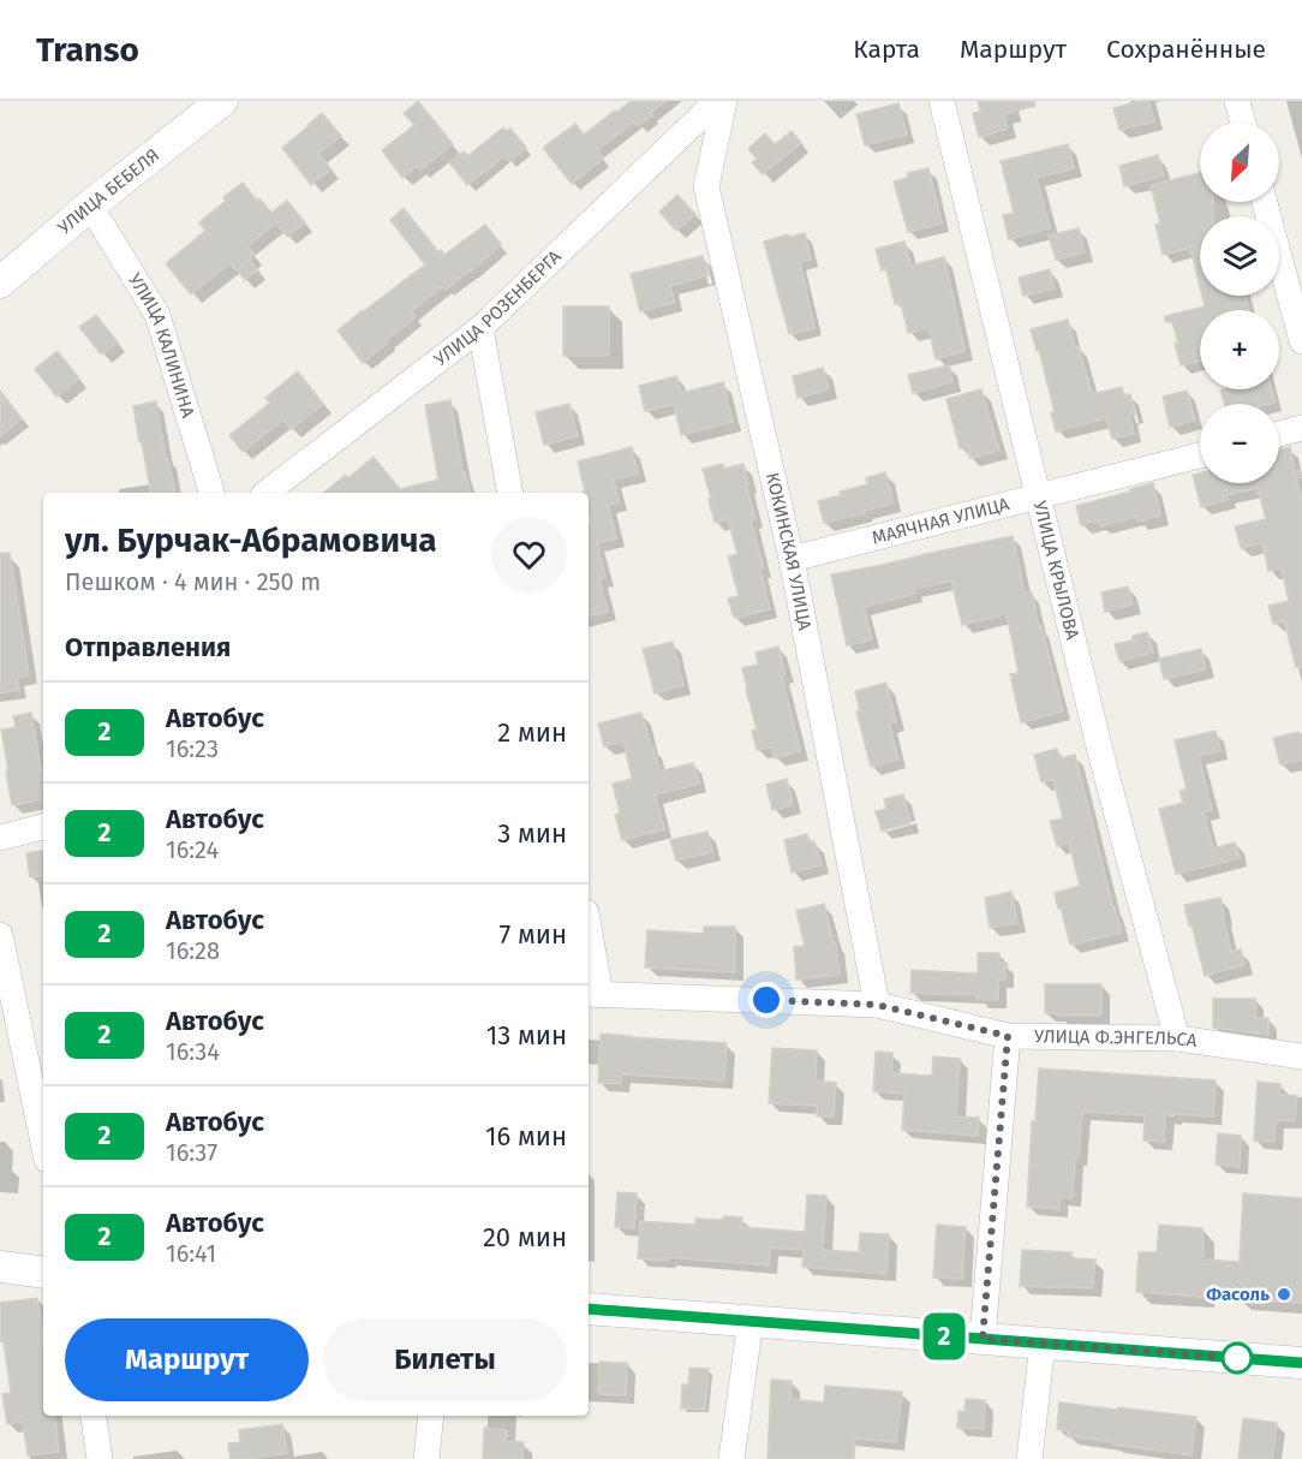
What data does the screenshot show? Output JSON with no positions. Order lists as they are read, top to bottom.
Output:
{
  "streets": {
    "street": [
      "УЛИЦА БЕБЕЛЯ",
      "УЛИЦА РОЗЕНБЕРГА",
      "УЛИЦА КАЛИНИНА",
      "МАЯЧНАЯ УЛИЦА",
      "КОКИНСКАЯ УЛИЦА",
      "УЛИЦА КРЫЛОВА",
      "УЛИЦА Ф.ЭНГЕЛЬСА"
    ]
  },
  "crossings": [
    ["УЛИЦА БЕБЕЛЯ", "УЛИЦА КАЛИНИНА"],
    ["МАЯЧНАЯ УЛИЦА", "КОКИНСКАЯ УЛИЦА"],
    ["МАЯЧНАЯ УЛИЦА", "УЛИЦА КРЫЛОВА"],
    ["КОКИНСКАЯ УЛИЦА", "УЛИЦА Ф.ЭНГЕЛЬСА"],
    ["УЛИЦА КРЫЛОВА", "УЛИЦА Ф.ЭНГЕЛЬСА"]
  ],
  "places": ["Фасоль"],
  "lines": ["bus line 2"],
  "north": "bottom left",
  "page": {
    "header": "Transo",
    "nav": ["Карта", "Маршрут", "Сохранённые"],
    "on_map": "2",
    "map_buttons": ["+", "−"],
    "heading": [
      ["ул. Бурчак-Абрамовича", "Пешком · 4 мин · 250 m"],
      "Отправления"
    ],
    "list": [
      {
        "mark": "2",
        "name": "Автобус",
        "note": "16:23",
        "value": "2 мин"
      },
      {
        "mark": "2",
        "name": "Автобус",
        "note": "16:24",
        "value": "3 мин"
      },
      {
        "mark": "2",
        "name": "Автобус",
        "note": "16:28",
        "value": "7 мин"
      },
      {
        "mark": "2",
        "name": "Автобус",
        "note": "16:34",
        "value": "13 мин"
      },
      {
        "mark": "2",
        "name": "Автобус",
        "note": "16:37",
        "value": "16 мин"
      },
      {
        "mark": "2",
        "name": "Автобус",
        "note": "16:41",
        "value": "20 мин"
      }
    ],
    "buttons": ["Маршрут", "Билеты"]
  }
}
